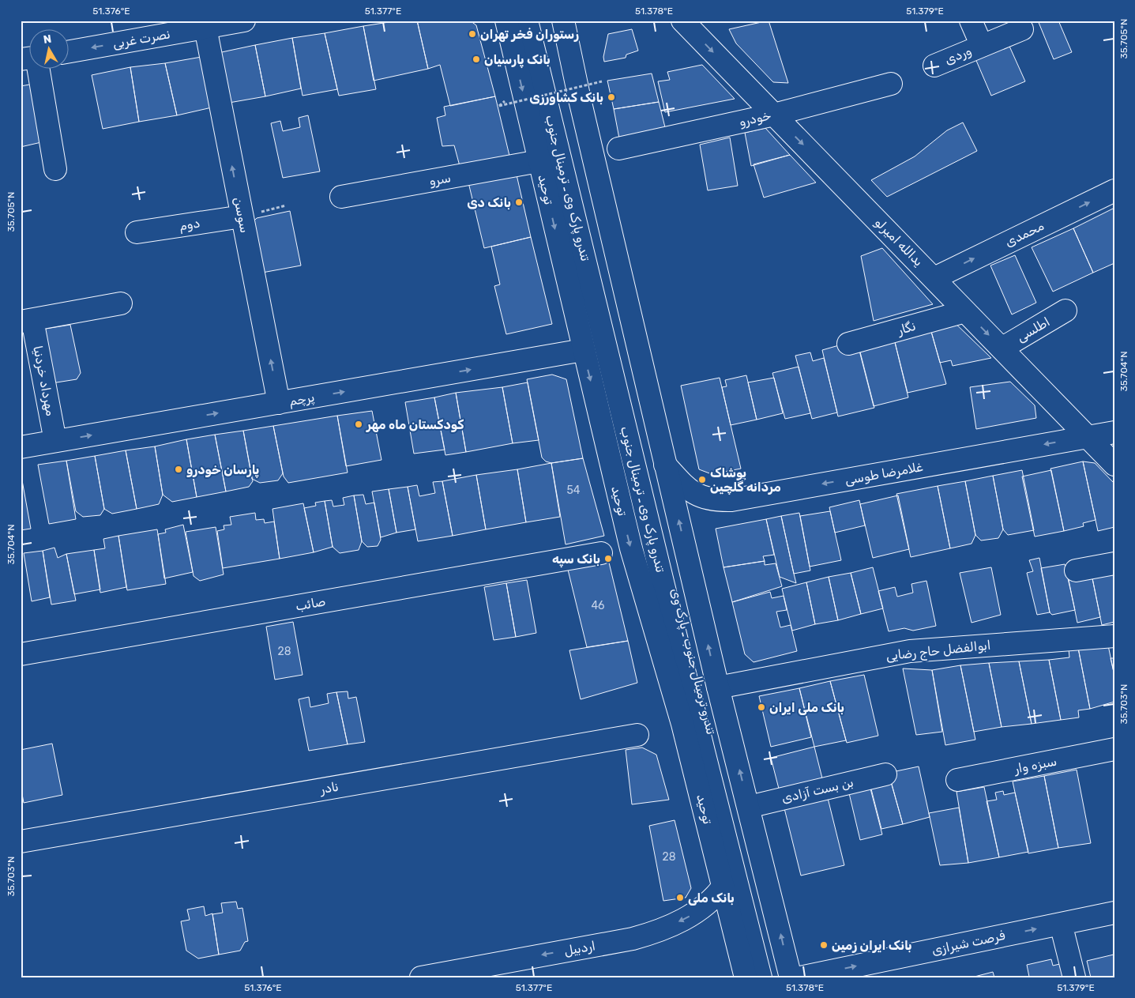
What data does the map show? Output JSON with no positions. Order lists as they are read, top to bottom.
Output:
{
  "streets": {
    "street": [
      "نصرت غربی",
      "وردی",
      "خودرو",
      "سرو",
      "تندرو پارک وی ـ ترمینال جنوب",
      "توحید",
      "سوسن",
      "دوم",
      "محمدی",
      "یدالله امیرلو",
      "نگار",
      "اطلسی",
      "مهرداد خردنیا",
      "پرچم",
      "غلامرضا طوسی",
      "صائب",
      "ابوالفضل حاج رضایی",
      "تندرو ترمینال جنوب ـ پارک وی",
      "سبزه‌ وار",
      "نادر",
      "بن بست آزادی",
      "فرصت شیرازی",
      "اردبیل"
    ]
  },
  "crossings": [
    ["نصرت غربی", "سوسن"],
    ["خودرو", "یدالله امیرلو"],
    ["سرو", "توحید"],
    ["توحید", "پرچم"],
    ["توحید", "اردبیل"],
    ["سوسن", "دوم"],
    ["سوسن", "پرچم"],
    ["محمدی", "یدالله امیرلو"],
    ["یدالله امیرلو", "نگار"],
    ["یدالله امیرلو", "اطلسی"],
    ["یدالله امیرلو", "غلامرضا طوسی"],
    ["مهرداد خردنیا", "پرچم"]
  ],
  "one_way": [
    "نصرت غربی",
    "سوسن",
    "محمدی",
    "یدالله امیرلو",
    "پرچم",
    "غلامرضا طوسی",
    "فرصت شیرازی",
    "اردبیل"
  ],
  "places": [
    "رستوران فخر تهران",
    "بانک پارسیان",
    "بانک کشاورزی",
    "بانک دی",
    "کودکستان ماه مهر",
    "پارسان خودرو",
    "پوشاک مردانه گلچین",
    "بانک سپه",
    "بانک ملی ایران",
    "بانک ملی",
    "بانک ایران زمین"
  ],
  "house_numbers": [
    "54",
    "46",
    "28",
    "28"
  ],
  "north": "top",
  "coordinates": [
    "51.376°E",
    "51.377°E",
    "51.378°E",
    "51.379°E",
    "35.705°N",
    "35.704°N",
    "35.703°N"
  ]
}
